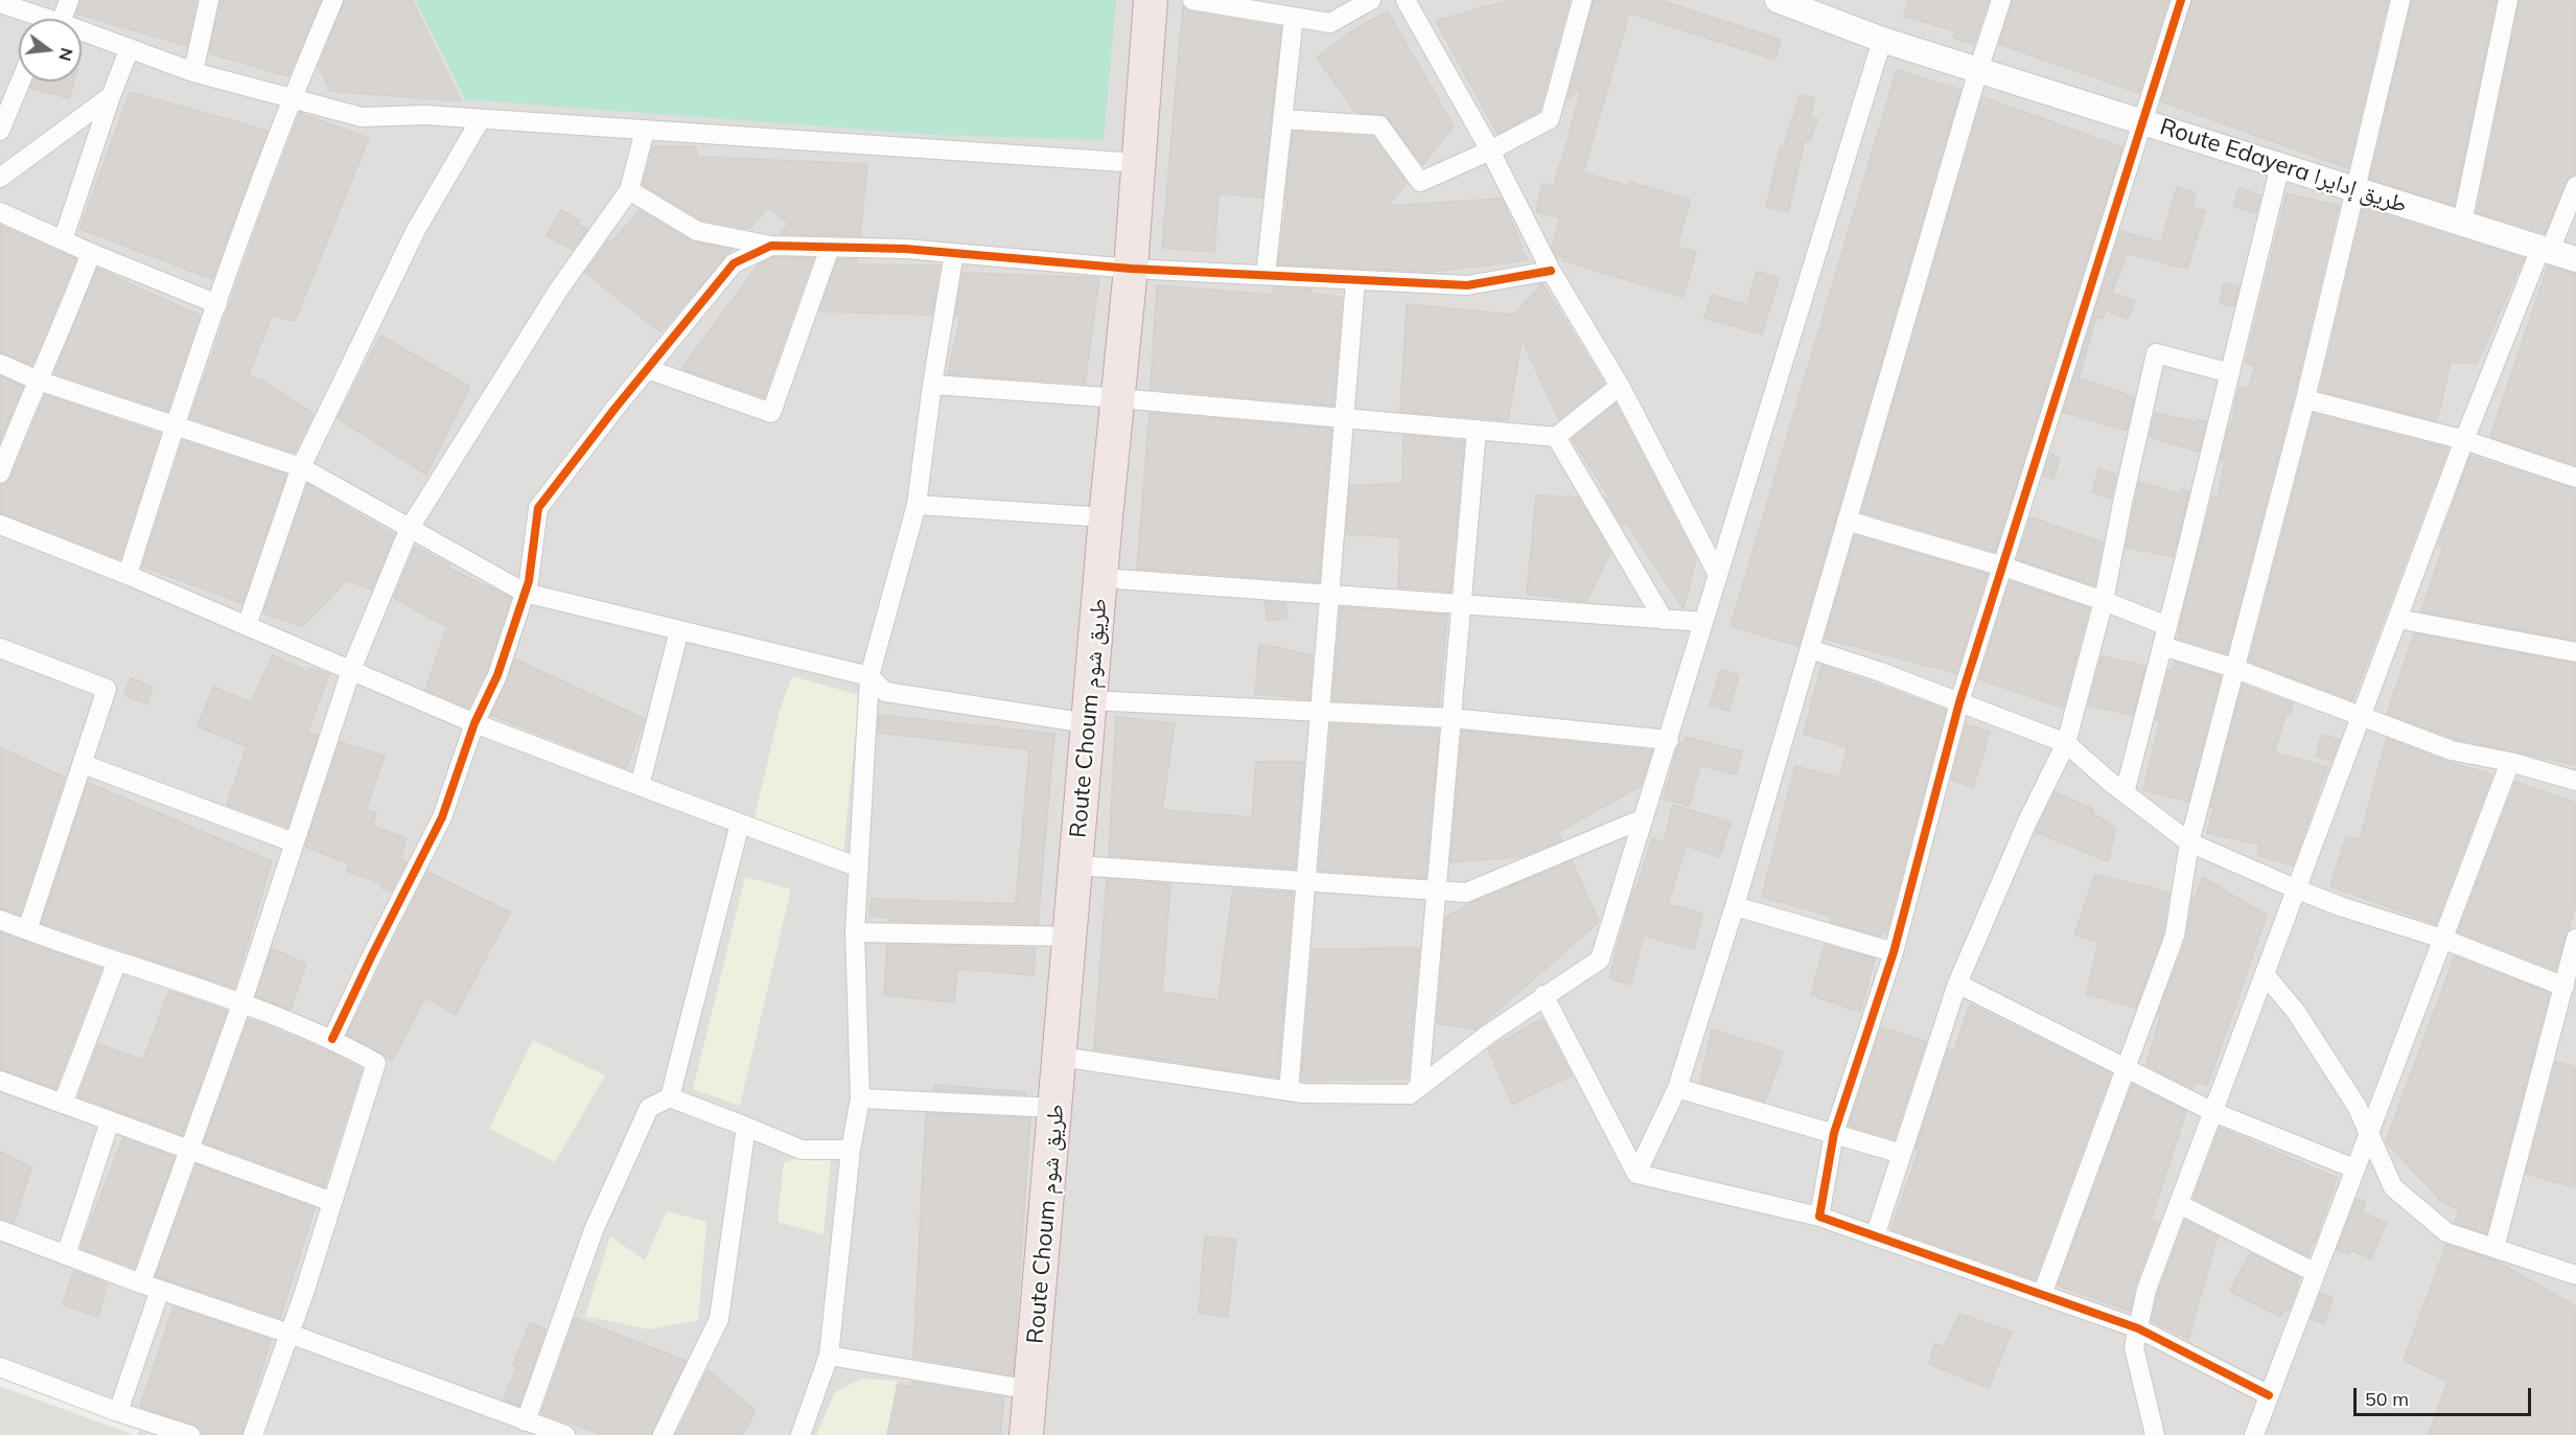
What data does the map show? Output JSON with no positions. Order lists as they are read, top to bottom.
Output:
{
  "streets": {
    "highway": ["Route Choum طريق شوم"],
    "street": ["Route Edayera طريق إدايرا"]
  },
  "scale_bar": "50 m",
  "north": "right"
}
